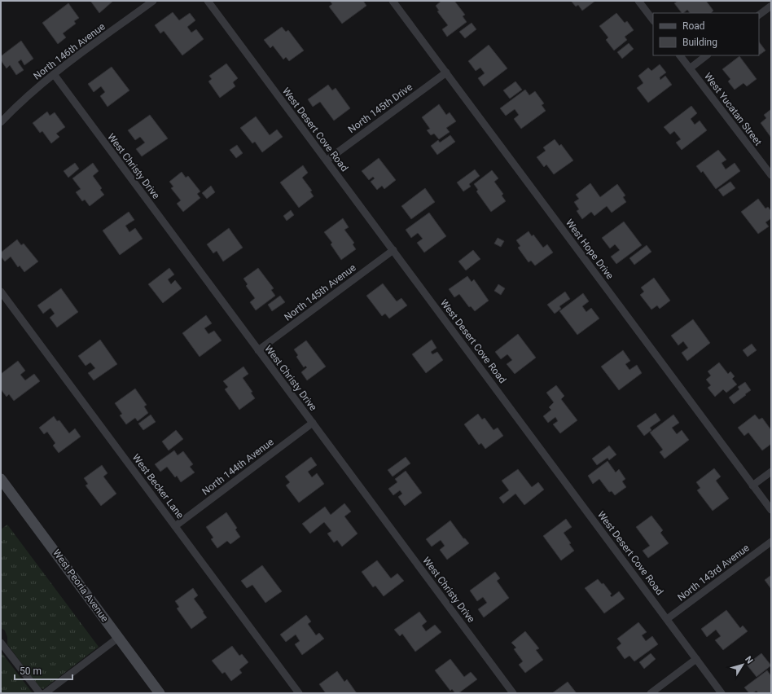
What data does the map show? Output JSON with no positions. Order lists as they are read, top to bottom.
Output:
{
  "streets": {
    "main road": ["West Peoria Avenue"],
    "street": [
      "North 146th Avenue",
      "North 145th Drive",
      "West Yucatan Street",
      "West Desert Cove Road",
      "West Christy Drive",
      "West Hope Drive",
      "North 145th Avenue",
      "North 144th Avenue",
      "West Becker Lane",
      "North 143rd Avenue"
    ]
  },
  "crossings": [
    ["North 146th Avenue", "West Christy Drive"],
    ["North 145th Drive", "West Desert Cove Road"],
    ["North 145th Drive", "West Hope Drive"],
    ["West Desert Cove Road", "North 145th Avenue"],
    ["West Desert Cove Road", "North 143rd Avenue"],
    ["West Christy Drive", "North 145th Avenue"],
    ["West Christy Drive", "North 144th Avenue"],
    ["North 144th Avenue", "West Becker Lane"]
  ],
  "legend": ["Road", "Building"],
  "scale_bar": "50 m",
  "north": "top right"
}
